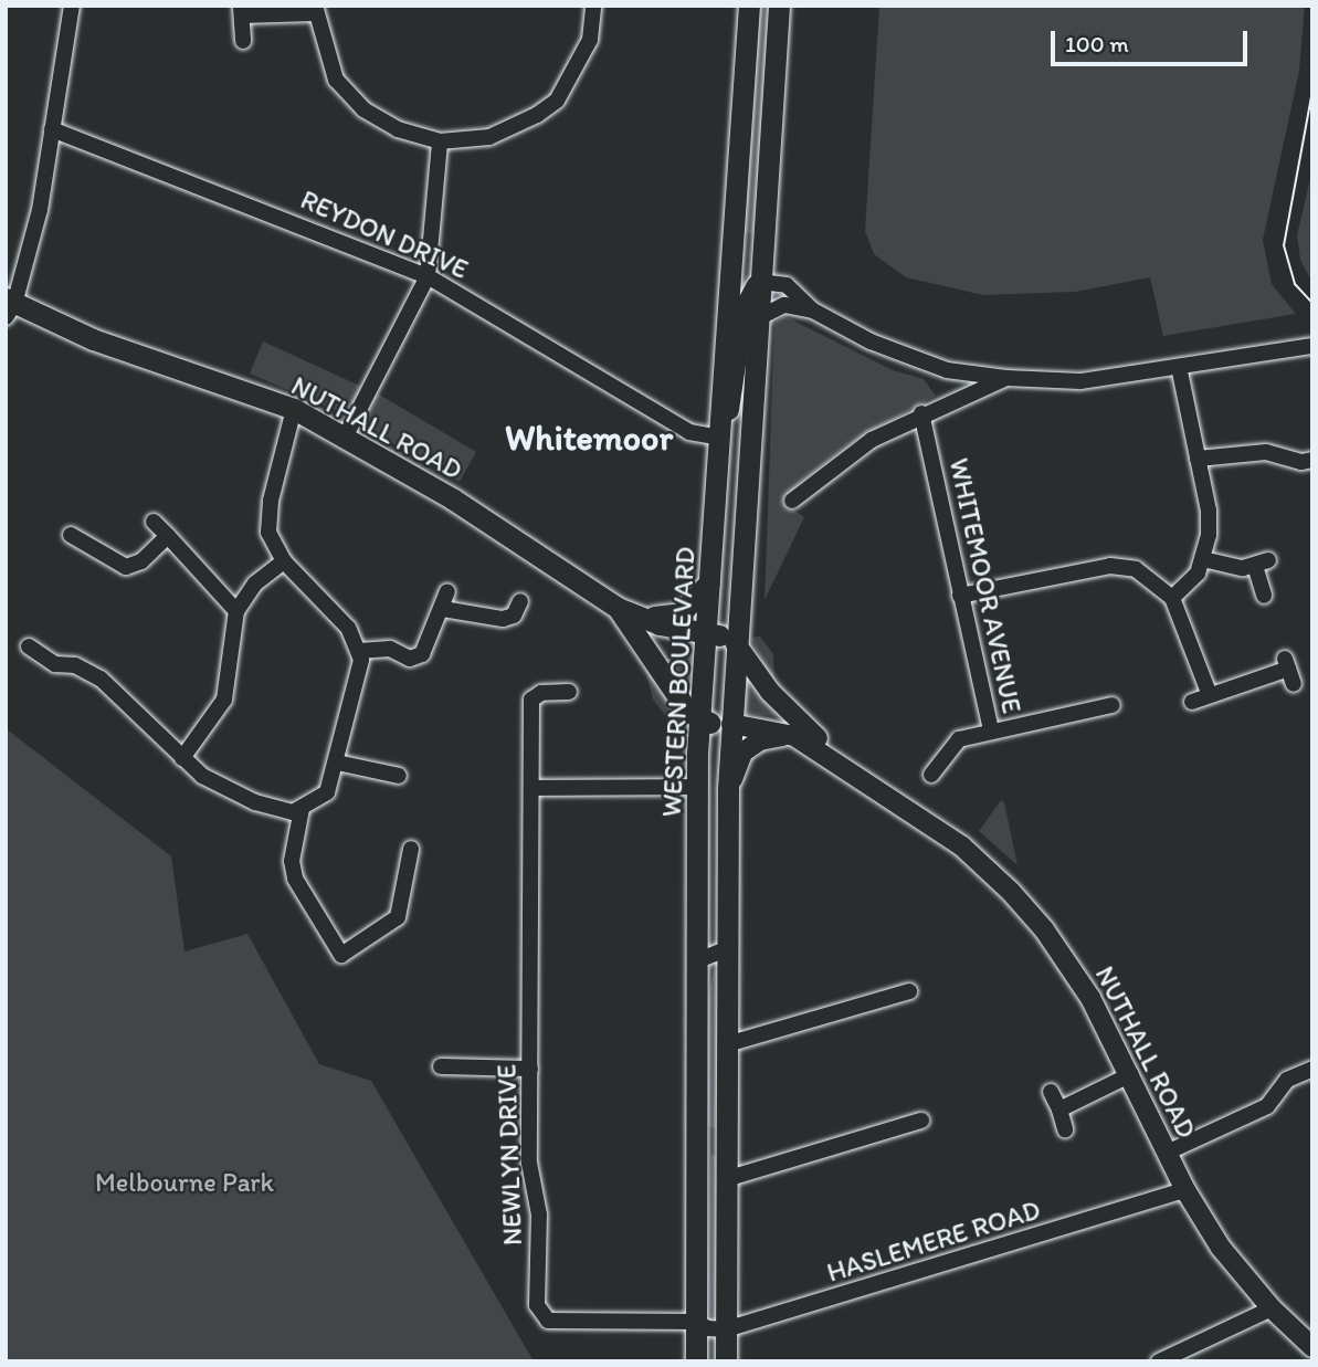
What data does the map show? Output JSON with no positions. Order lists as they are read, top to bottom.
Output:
{
  "streets": {
    "highway": ["NUTHALL ROAD", "WESTERN BOULEVARD"],
    "street": [
      "REYDON DRIVE",
      "WHITEMOOR AVENUE",
      "NEWLYN DRIVE",
      "HASLEMERE ROAD"
    ]
  },
  "crossings": [
    ["REYDON DRIVE", "WESTERN BOULEVARD"],
    ["NUTHALL ROAD", "WESTERN BOULEVARD"],
    ["NUTHALL ROAD", "HASLEMERE ROAD"],
    ["WESTERN BOULEVARD", "NEWLYN DRIVE"],
    ["WESTERN BOULEVARD", "HASLEMERE ROAD"]
  ],
  "districts": ["Whitemoor"],
  "parks": ["Melbourne Park"],
  "scale_bar": "100 m"
}
